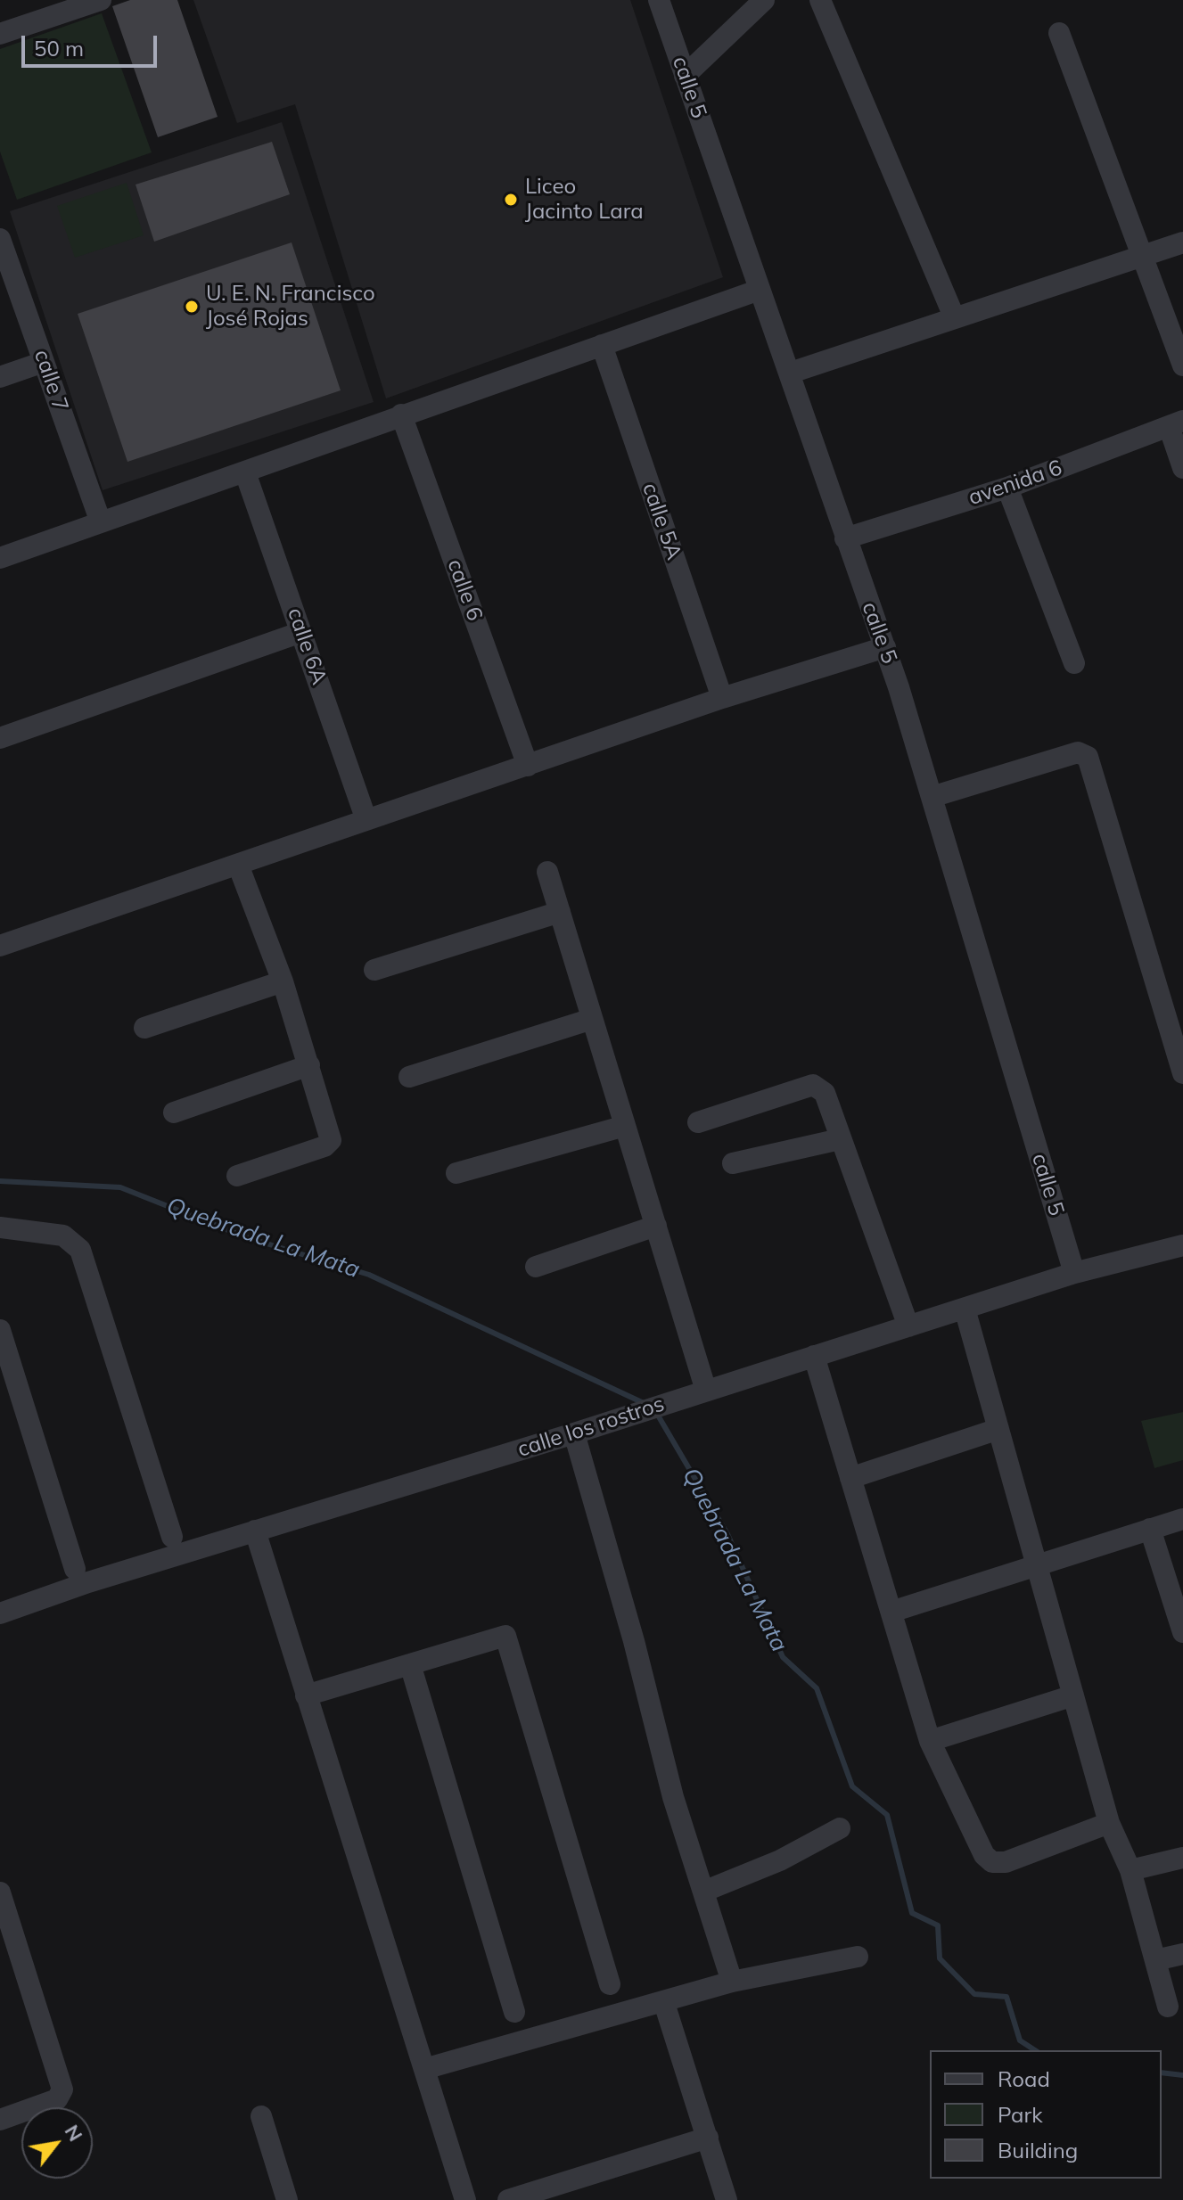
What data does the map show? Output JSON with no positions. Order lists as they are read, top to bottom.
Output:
{
  "streets": {
    "street": [
      "calle 5",
      "calle 7",
      "avenida 6",
      "calle 5A",
      "calle 6",
      "calle 6A",
      "calle los rostros"
    ]
  },
  "crossings": [
    ["calle 5", "avenida 6"],
    ["calle 5", "calle los rostros"]
  ],
  "water": ["Quebrada La Mata"],
  "places": ["Liceo Jacinto Lara", "U. E. N. Francisco José Rojas"],
  "legend": ["Road", "Park", "Building"],
  "scale_bar": "50 m",
  "north": "top right"
}
